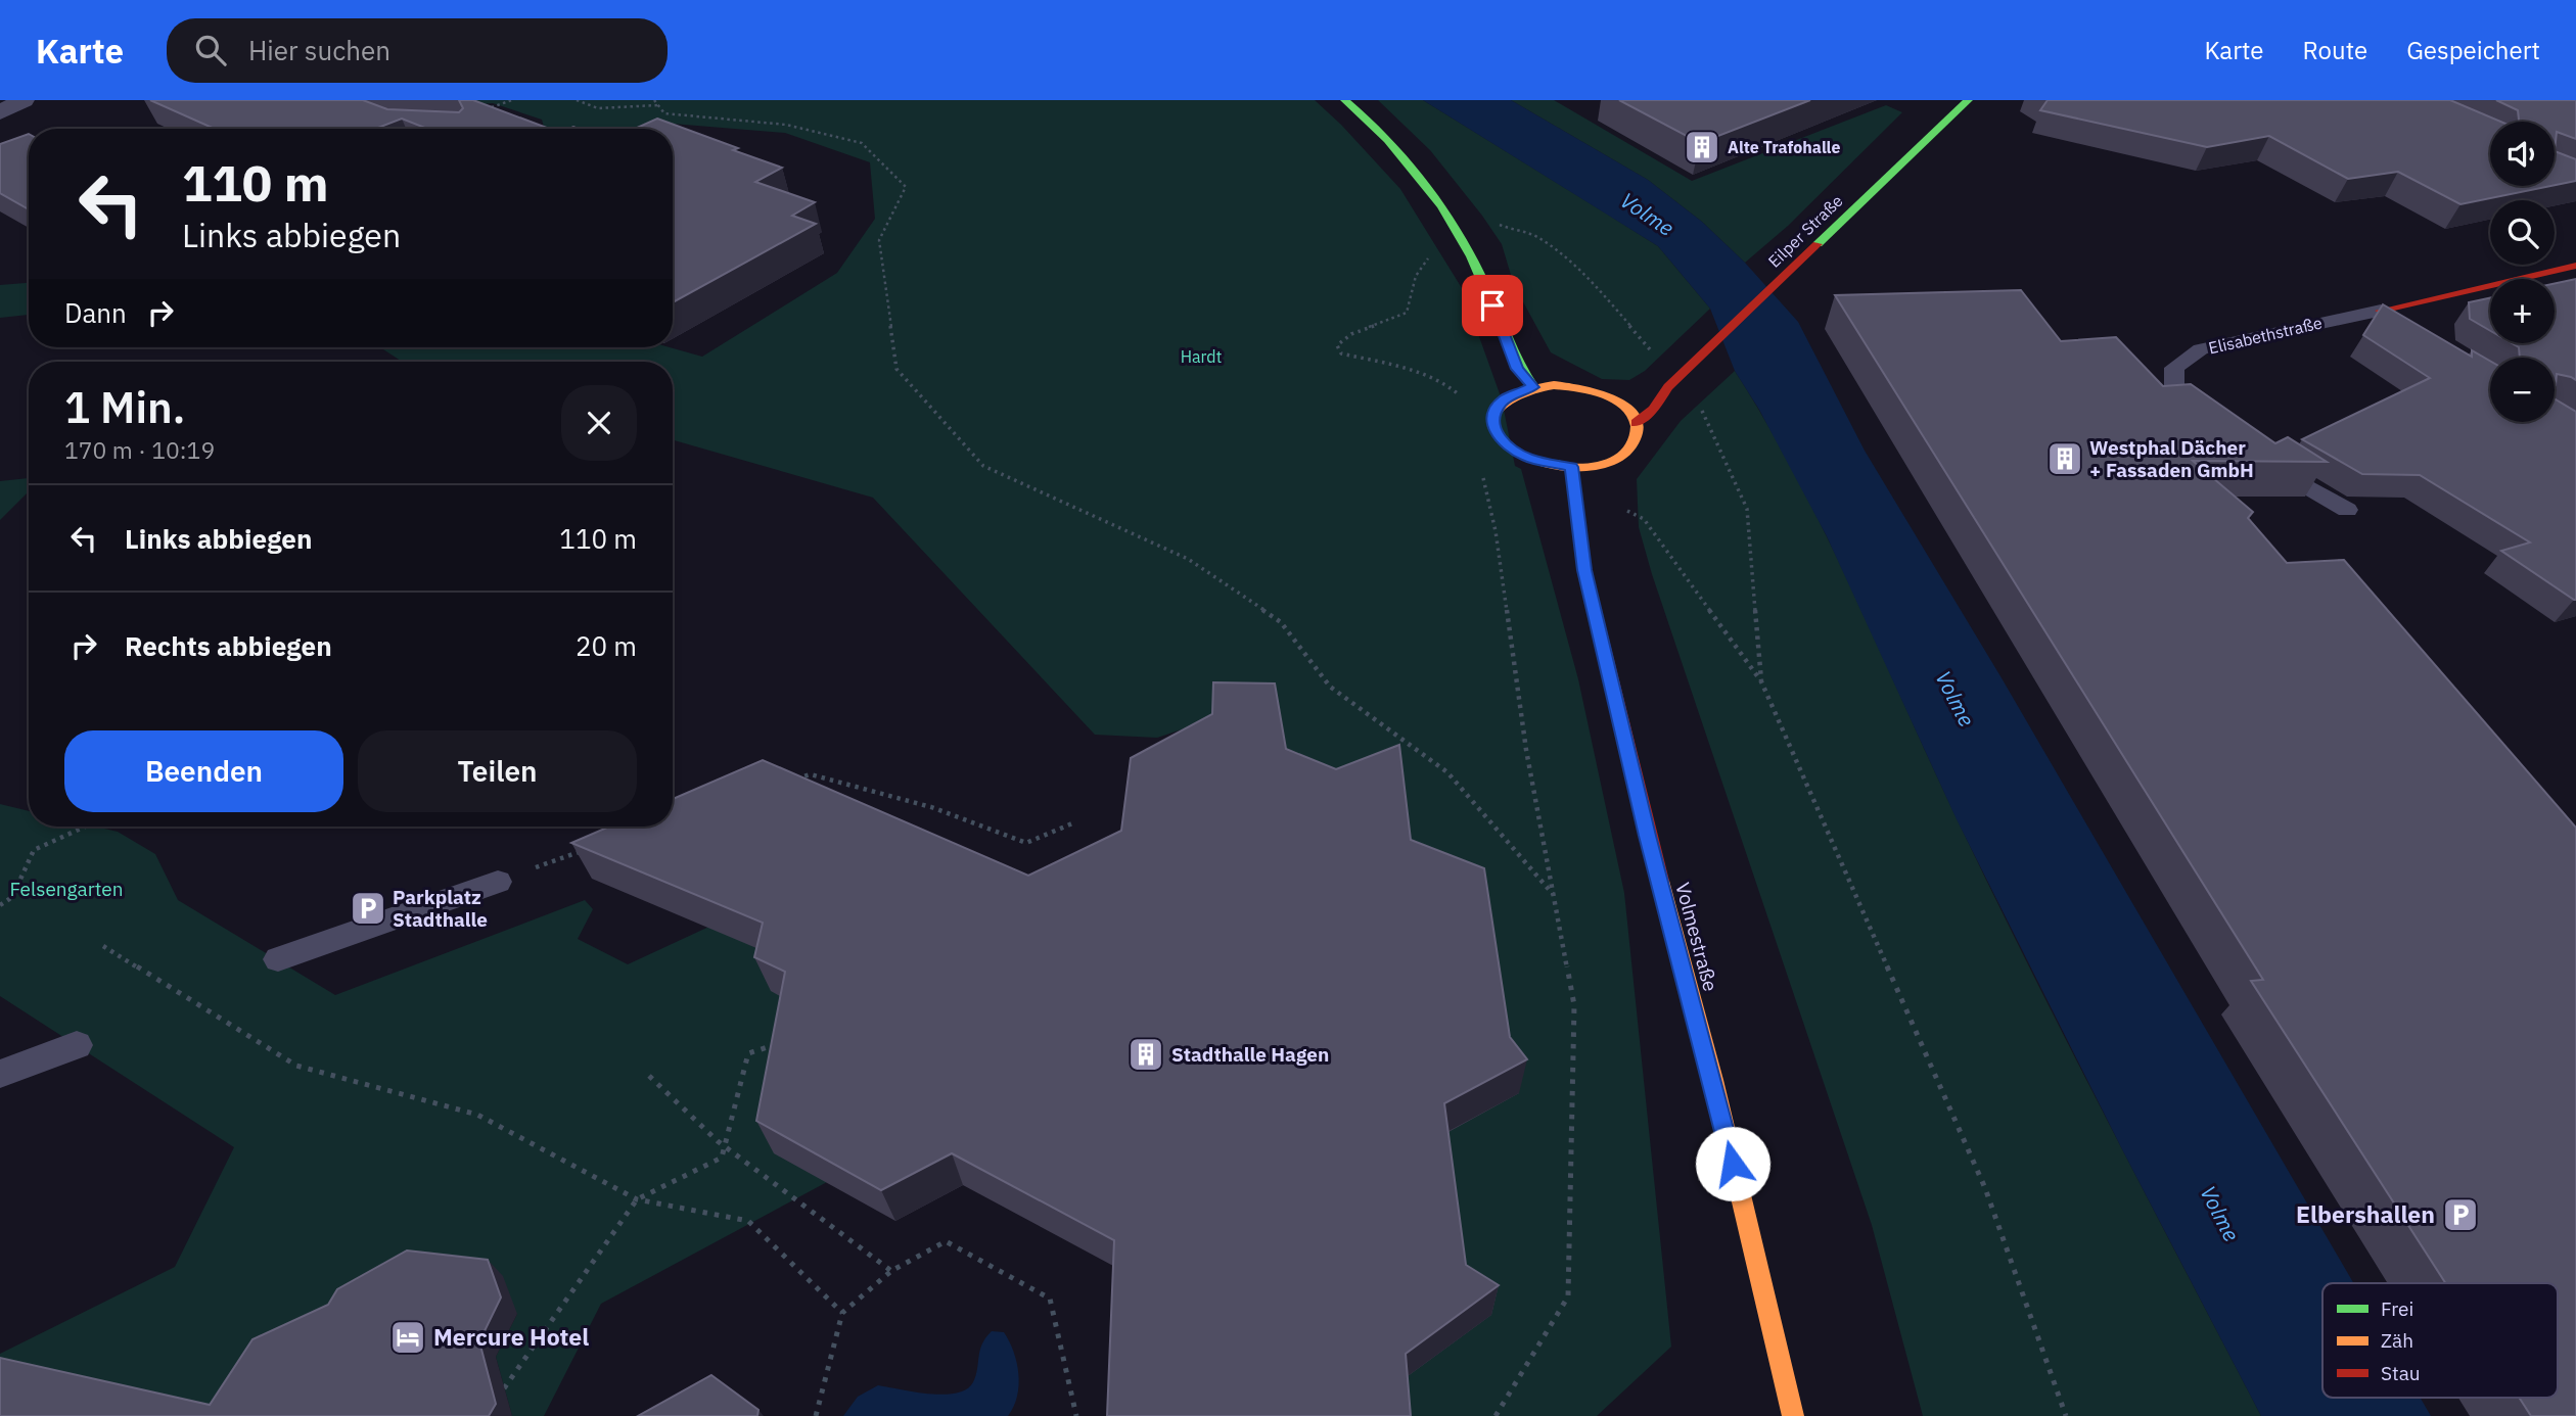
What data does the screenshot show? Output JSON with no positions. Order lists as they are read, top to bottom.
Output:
{
  "streets": {
    "main road": ["Eilper Straße", "Elisabethstraße", "Volmestraße"]
  },
  "crossings": [
    ["Eilper Straße", "Volmestraße"]
  ],
  "water": ["Volme"],
  "parks": ["Hardt", "Felsengarten"],
  "places": {
    "building": ["Alte Trafohalle", "Westphal Dächer + Fassaden GmbH", "Stadthalle Hagen"],
    "parking": ["Parkplatz Stadthalle", "Elbershallen"],
    "hotel": ["Mercure Hotel"]
  },
  "legend": ["Frei", "Zäh", "Stau"],
  "page": {
    "header": "Karte",
    "search": "Hier suchen",
    "nav": ["Karte", "Route", "Gespeichert"],
    "map_buttons": ["+", "−"],
    "turn": ["110 m", "Links abbiegen"],
    "then": "Dann",
    "heading": ["1 Min.", "170 m · 10:19"],
    "list": [
      {
        "name": "Links abbiegen",
        "value": "110 m"
      },
      {
        "name": "Rechts abbiegen",
        "value": "20 m"
      }
    ],
    "buttons": ["Beenden", "Teilen"]
  }
}
